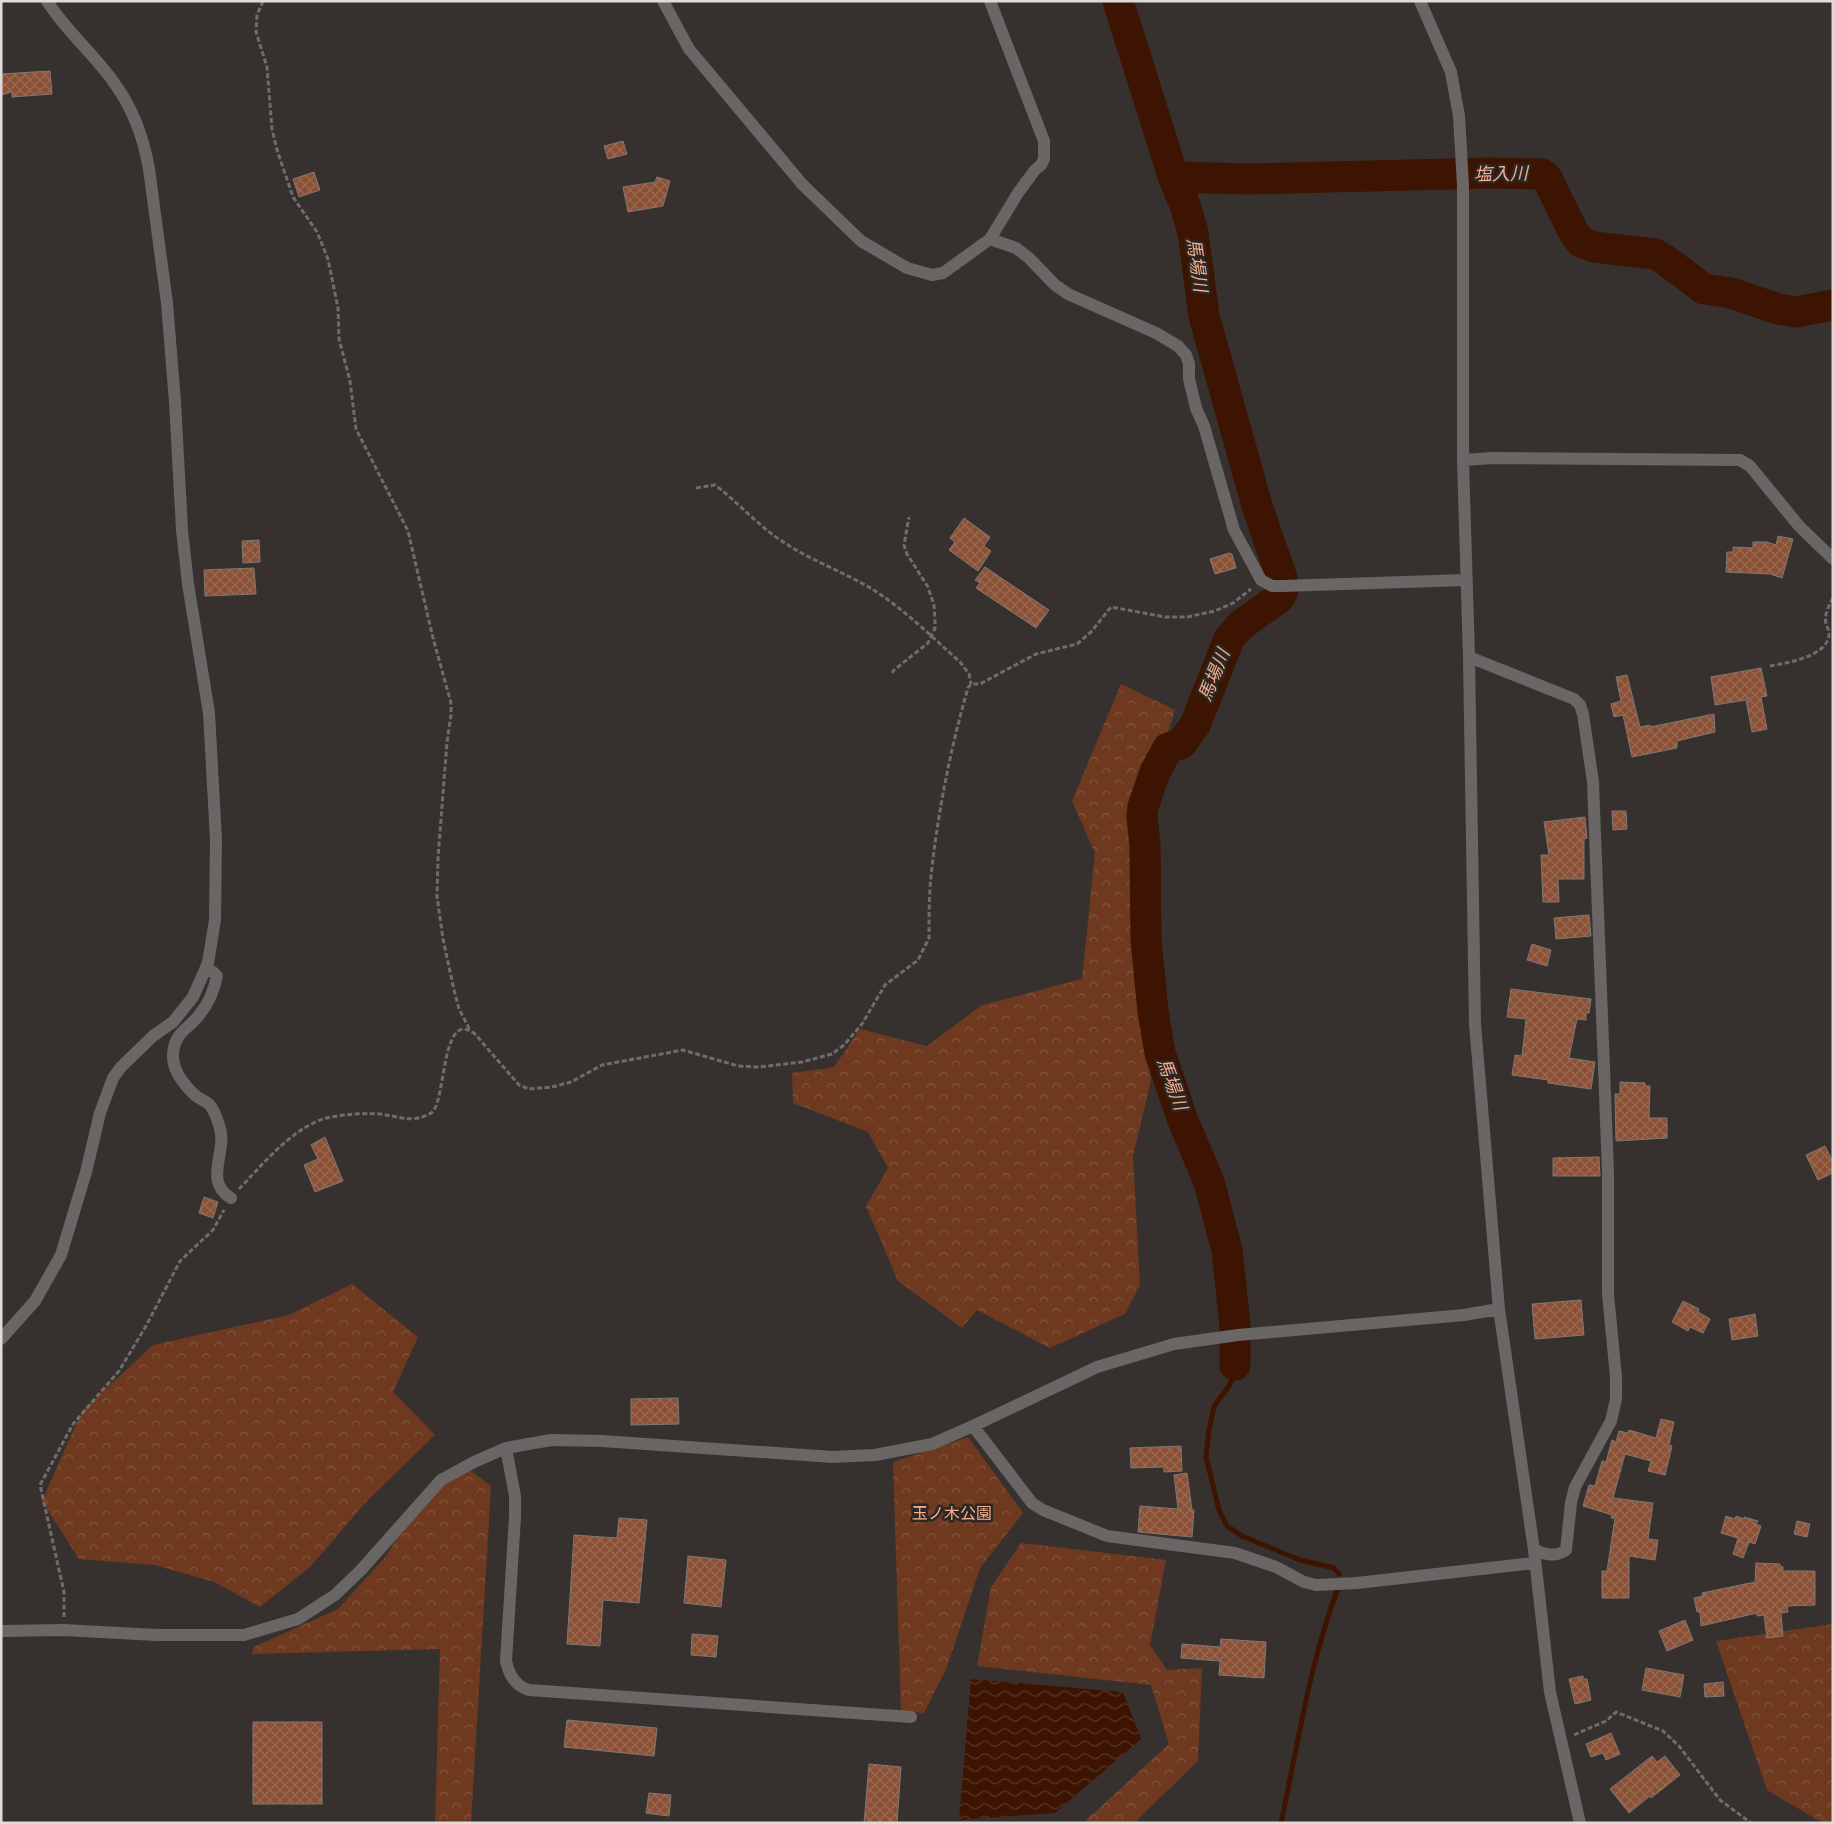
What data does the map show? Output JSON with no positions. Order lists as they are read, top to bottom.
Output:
{
  "water": ["塩入川", "馬場川"],
  "parks": ["玉ノ木公園"]
}
